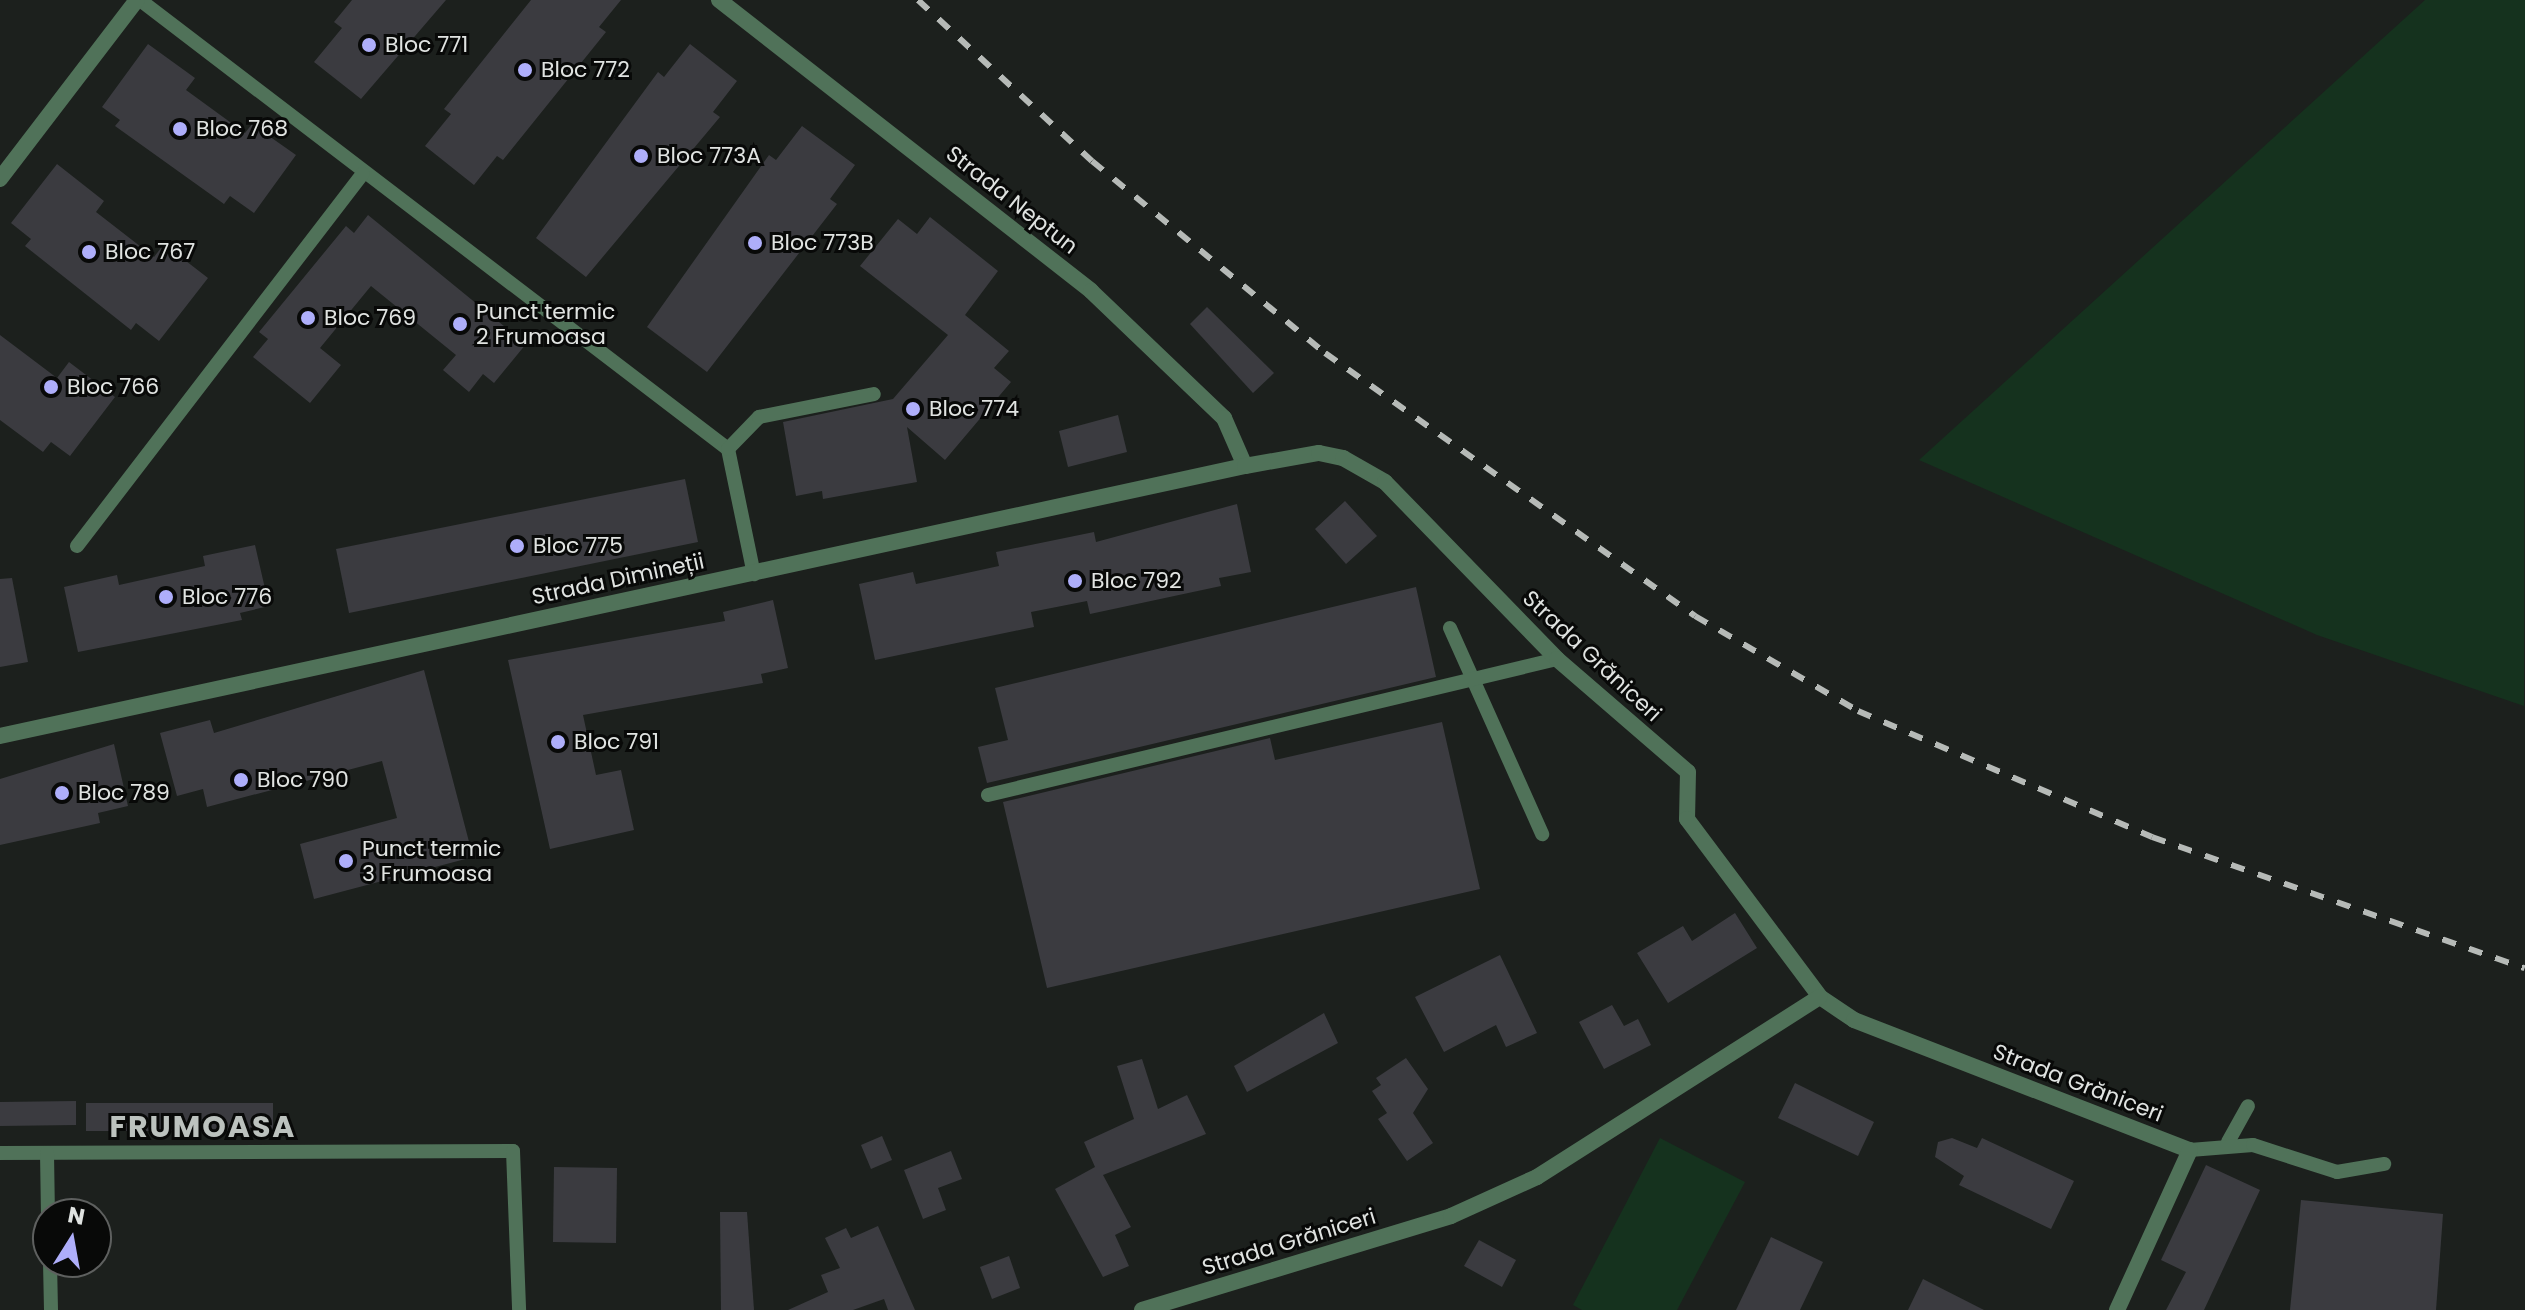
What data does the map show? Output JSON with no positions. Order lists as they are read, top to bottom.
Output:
{
  "streets": {
    "street": ["Strada Neptun", "Strada Dimineții", "Strada Grăniceri"]
  },
  "crossings": [
    ["Strada Neptun", "Strada Dimineții"],
    ["Strada Neptun", "Strada Grăniceri"],
    ["Strada Dimineții", "Strada Grăniceri"]
  ],
  "districts": ["FRUMOASA"],
  "places": [
    "Bloc 771",
    "Bloc 772",
    "Bloc 768",
    "Bloc 773A",
    "Bloc 773B",
    "Bloc 767",
    "Bloc 769",
    "Punct termic 2 Frumoasa",
    "Bloc 766",
    "Bloc 774",
    "Bloc 775",
    "Bloc 792",
    "Bloc 776",
    "Bloc 791",
    "Bloc 790",
    "Bloc 789",
    "Punct termic 3 Frumoasa"
  ],
  "north": "top"
}
